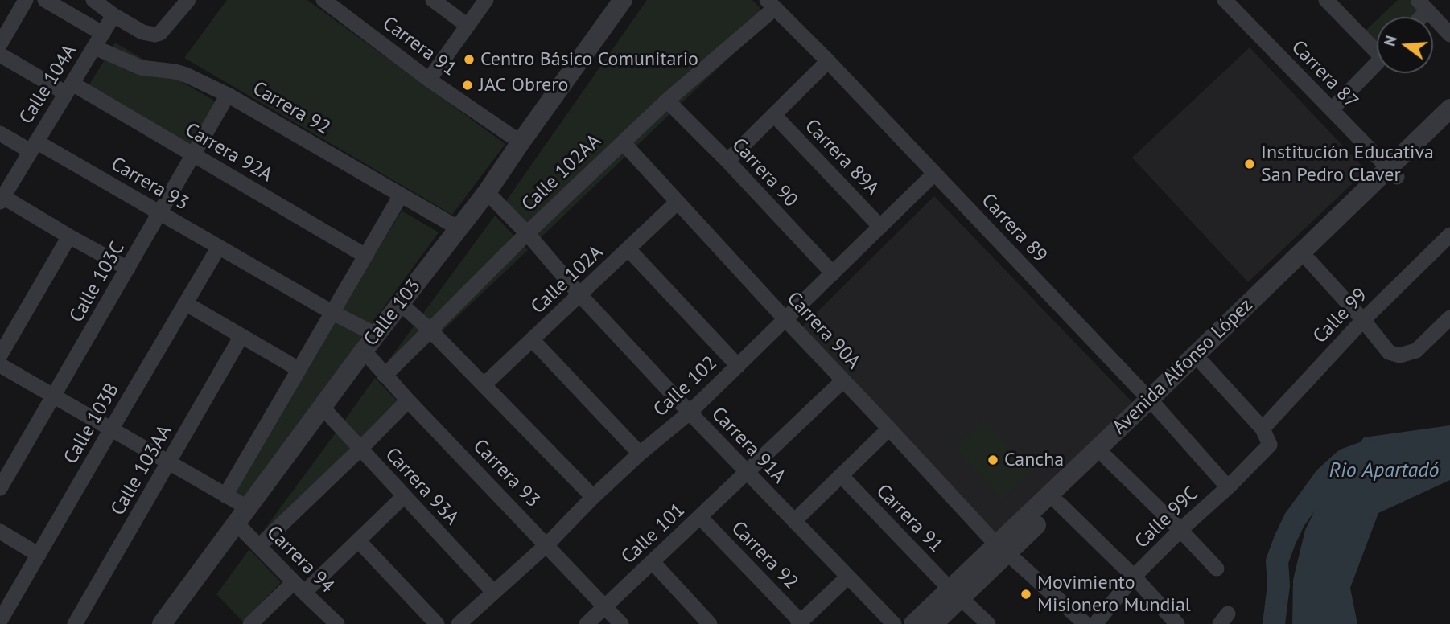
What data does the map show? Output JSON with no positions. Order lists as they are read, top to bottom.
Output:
{
  "streets": {
    "street": [
      "Carrera 91",
      "Carrera 87",
      "Calle 104A",
      "Carrera 92",
      "Carrera 92A",
      "Carrera 89A",
      "Calle 102AA",
      "Carrera 90",
      "Carrera 93",
      "Carrera 89",
      "Calle 102A",
      "Calle 103C",
      "Calle 103",
      "Calle 99",
      "Carrera 90A",
      "Avenida Alfonso López",
      "Calle 102",
      "Calle 103B",
      "Carrera 91A",
      "Calle 103AA",
      "Carrera 93A",
      "Calle 99C",
      "Calle 101",
      "Carrera 94"
    ]
  },
  "crossings": [
    ["Carrera 91", "Calle 103"],
    ["Carrera 91", "Avenida Alfonso López"],
    ["Carrera 87", "Avenida Alfonso López"],
    ["Calle 104A", "Carrera 92"],
    ["Calle 104A", "Carrera 92A"],
    ["Calle 104A", "Carrera 93"],
    ["Carrera 92", "Calle 103C"],
    ["Carrera 92", "Calle 103"],
    ["Carrera 92", "Calle 101"],
    ["Carrera 92A", "Calle 103C"],
    ["Carrera 89A", "Calle 102"],
    ["Calle 102AA", "Carrera 90"],
    ["Calle 102AA", "Carrera 93"],
    ["Calle 102AA", "Carrera 89"],
    ["Calle 102AA", "Carrera 90A"],
    ["Calle 102AA", "Carrera 91A"],
    ["Carrera 90", "Calle 102"],
    ["Carrera 93", "Calle 103C"],
    ["Carrera 93", "Calle 103"],
    ["Carrera 93", "Calle 102"],
    ["Carrera 93", "Calle 103B"],
    ["Carrera 93", "Calle 101"],
    ["Carrera 89", "Avenida Alfonso López"],
    ["Carrera 89", "Calle 102"],
    ["Carrera 89", "Calle 99C"],
    ["Calle 102A", "Carrera 90A"],
    ["Calle 102A", "Carrera 91A"],
    ["Calle 103C", "Carrera 94"],
    ["Calle 103", "Carrera 91A"],
    ["Calle 103", "Carrera 93A"],
    ["Calle 103", "Carrera 94"],
    ["Calle 99", "Calle 99C"],
    ["Carrera 90A", "Avenida Alfonso López"],
    ["Carrera 90A", "Calle 102"],
    ["Carrera 90A", "Calle 99C"],
    ["Carrera 90A", "Calle 101"],
    ["Calle 102", "Carrera 91A"],
    ["Calle 102", "Carrera 93A"],
    ["Calle 103B", "Carrera 94"],
    ["Carrera 91A", "Calle 101"],
    ["Calle 103AA", "Carrera 94"]
  ],
  "water": ["Rio Apartadó"],
  "places": [
    "Centro Básico Comunitario",
    "JAC Obrero",
    "Institución Educativa San Pedro Claver",
    "Cancha",
    "Movimiento Misionero Mundial"
  ],
  "north": "left"
}
